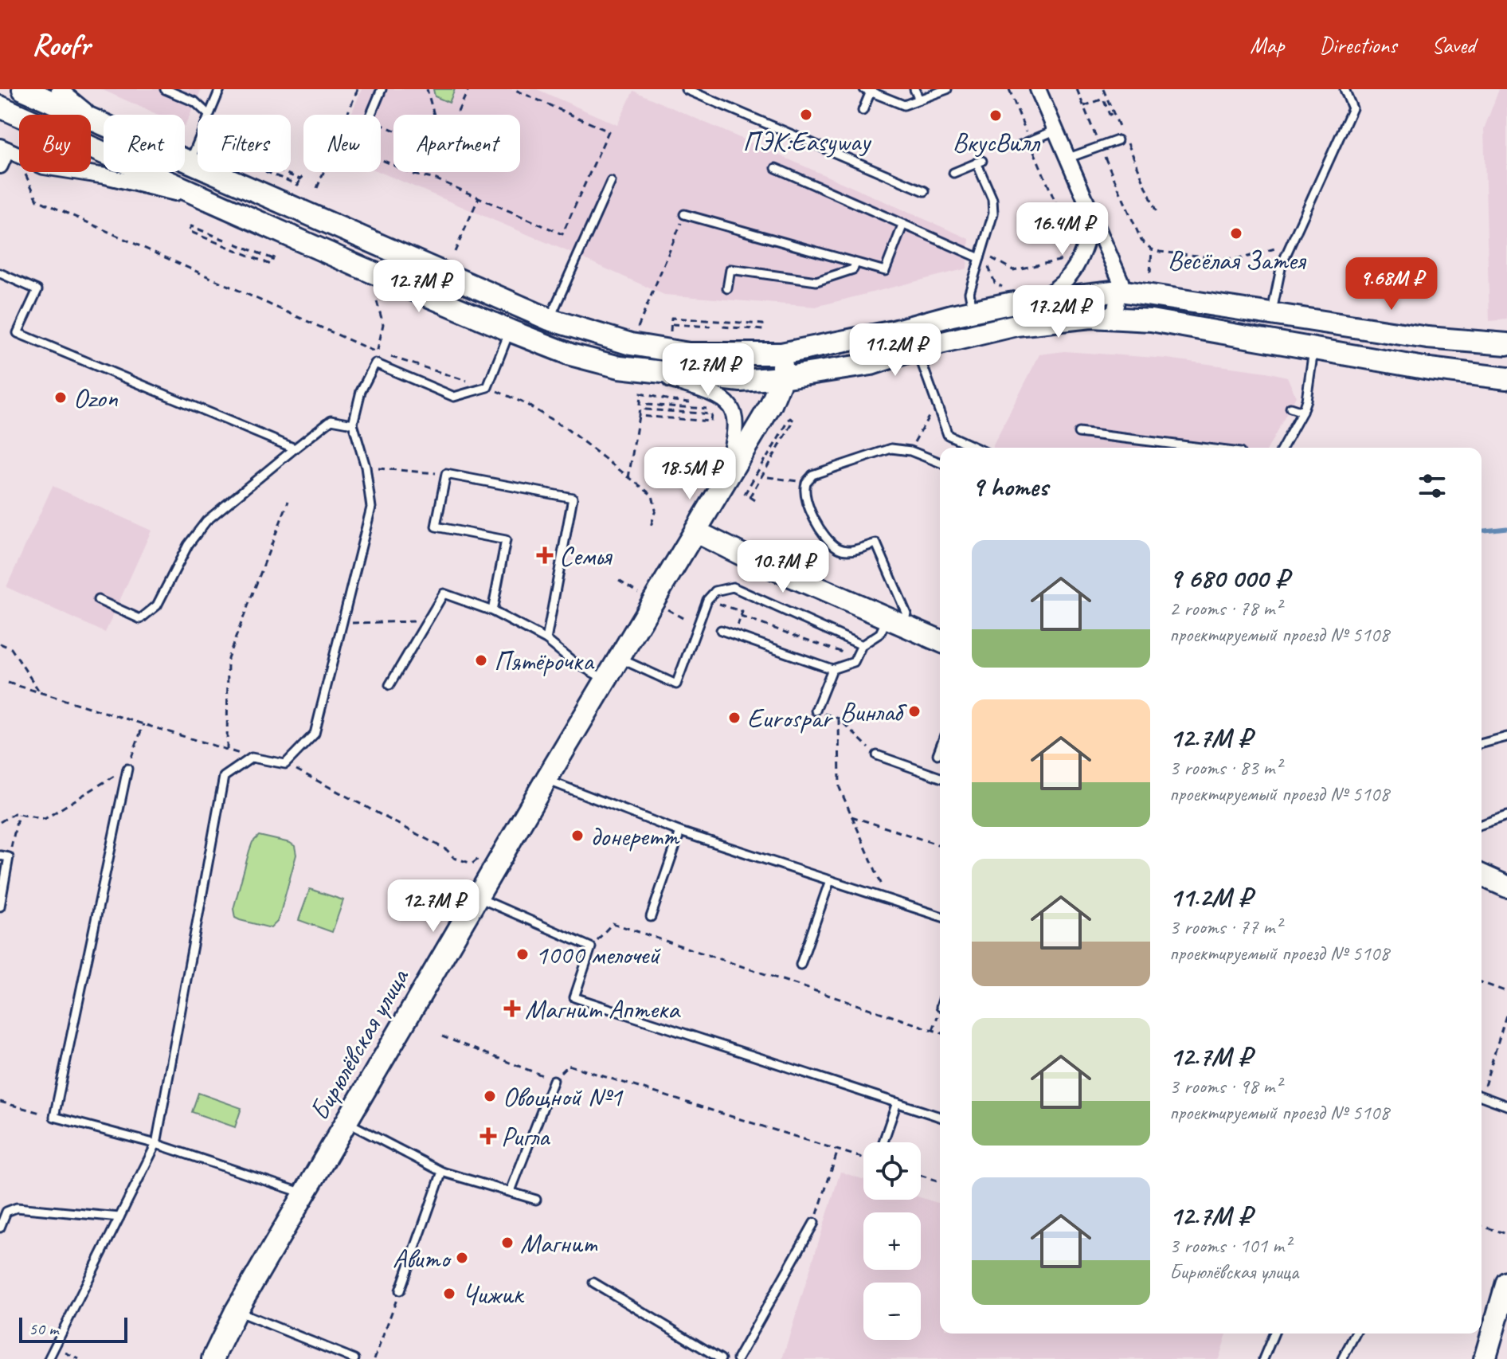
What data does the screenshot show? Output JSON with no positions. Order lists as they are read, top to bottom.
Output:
{
  "streets": {
    "main road": ["Бирюлёвская улица"]
  },
  "places": {
    "other": [
      "ПЭК:Easyway",
      "ВкусВилл",
      "Весёлая Затея",
      "Ozon",
      "Пятёрочка",
      "Винлаб",
      "Eurospar",
      "донеретт",
      "1000 мелочей",
      "Овощной №1",
      "Магнит",
      "Авито",
      "Чижик"
    ],
    "health": ["Семья", "Магнит Аптека", "Ригла"]
  },
  "scale_bar": "50 m",
  "page": {
    "header": "Roofr",
    "nav": ["Map", "Directions", "Saved"],
    "chip": [
      "Buy",
      "Rent",
      "Filters",
      "New",
      "Apartment"
    ],
    "price": [
      "16.4M ₽",
      "9.68M ₽",
      "12.7M ₽",
      "17.2M ₽",
      "11.2M ₽",
      "12.7M ₽",
      "18.5M ₽",
      "10.7M ₽",
      "12.7M ₽"
    ],
    "heading": "9 homes",
    "list": [
      {
        "name": "9 680 000 ₽",
        "note": "2 rooms · 78 m² · проектируемый проезд № 5108"
      },
      {
        "name": "12.7M ₽",
        "note": "3 rooms · 83 m² · проектируемый проезд № 5108"
      },
      {
        "name": "11.2M ₽",
        "note": "3 rooms · 77 m² · проектируемый проезд № 5108"
      },
      {
        "name": "12.7M ₽",
        "note": "3 rooms · 98 m² · проектируемый проезд № 5108"
      },
      {
        "name": "12.7M ₽",
        "note": "3 rooms · 101 m² · Бирюлёвская улица"
      }
    ],
    "map_buttons": ["+", "−"],
    "scale": "50 m"
  }
}
